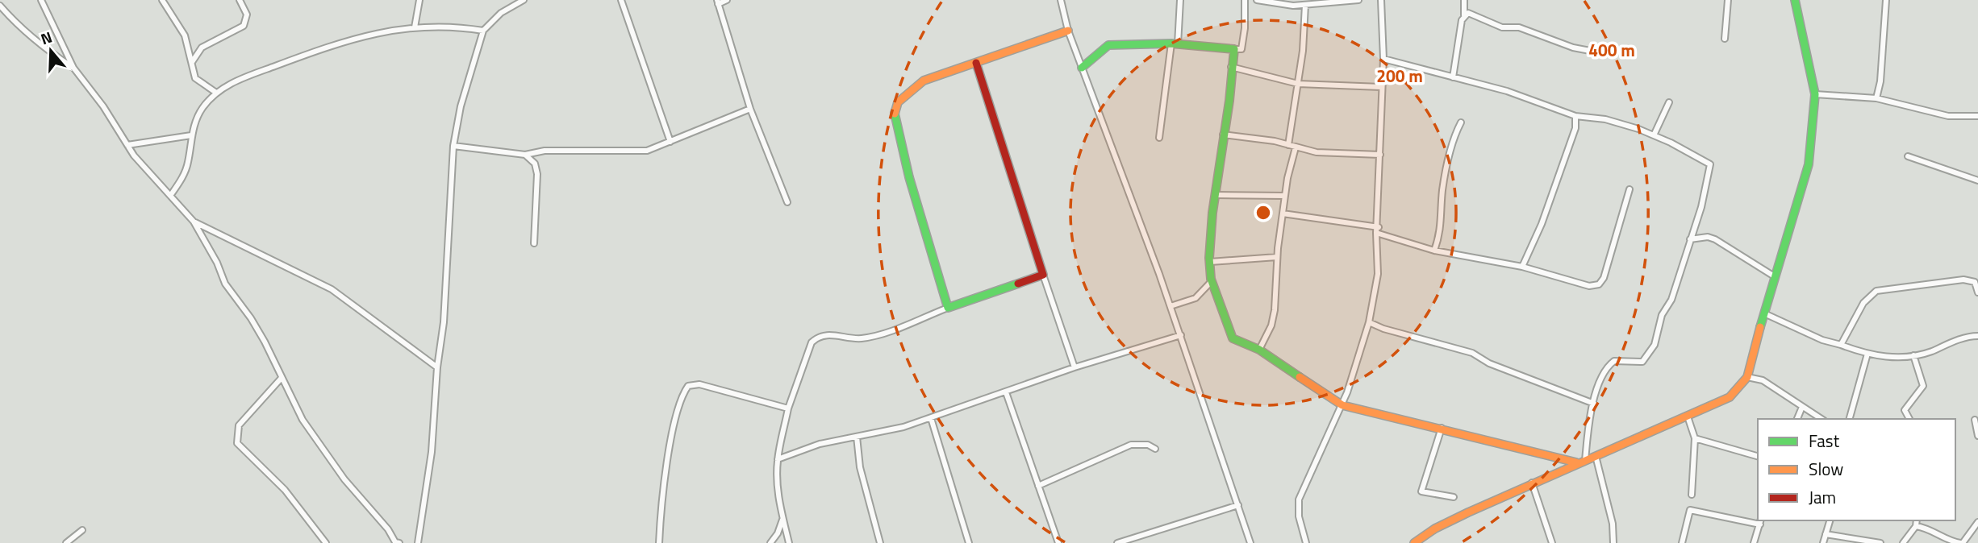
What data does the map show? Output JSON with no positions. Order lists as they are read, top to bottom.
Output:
{
  "legend": ["Fast", "Slow", "Jam"],
  "north": "top",
  "rings": ["400 m", "200 m"]
}
